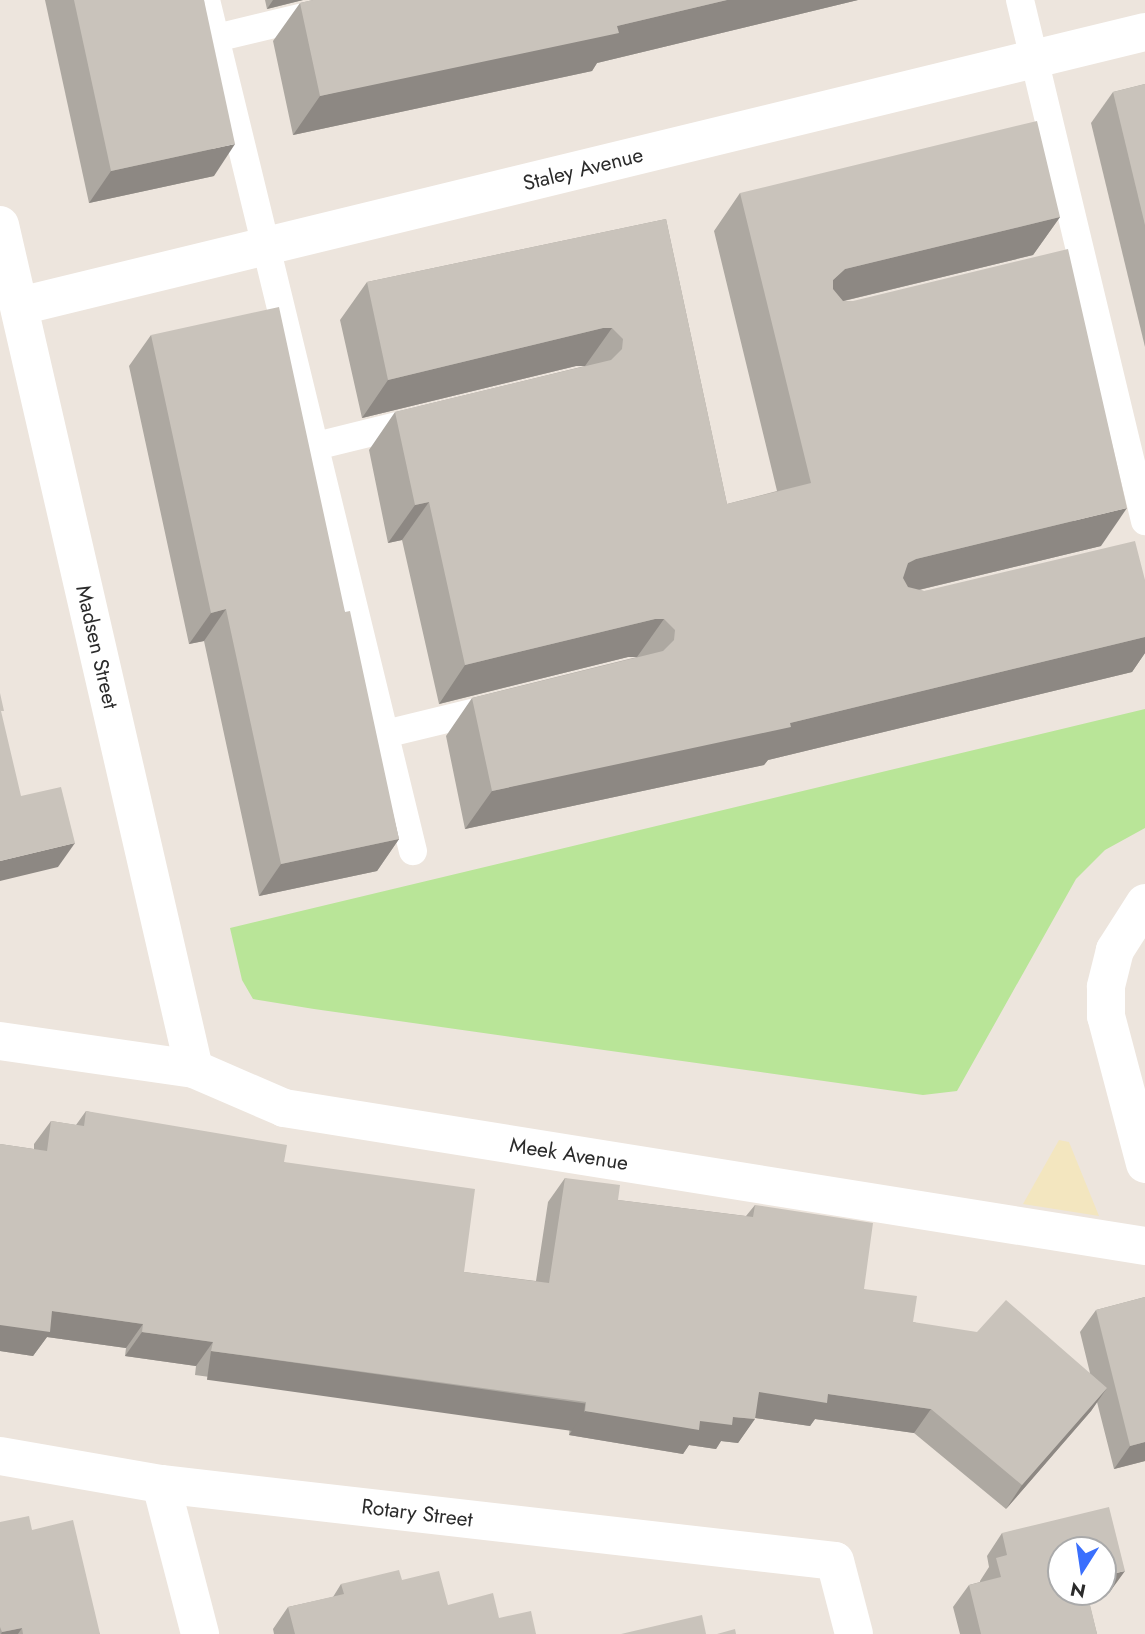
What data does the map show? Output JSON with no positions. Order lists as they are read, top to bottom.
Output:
{
  "streets": {
    "street": [
      "Staley Avenue",
      "Madsen Street",
      "Meek Avenue",
      "Rotary Street"
    ]
  },
  "crossings": [
    ["Staley Avenue", "Madsen Street"],
    ["Madsen Street", "Meek Avenue"]
  ],
  "north": "bottom"
}
